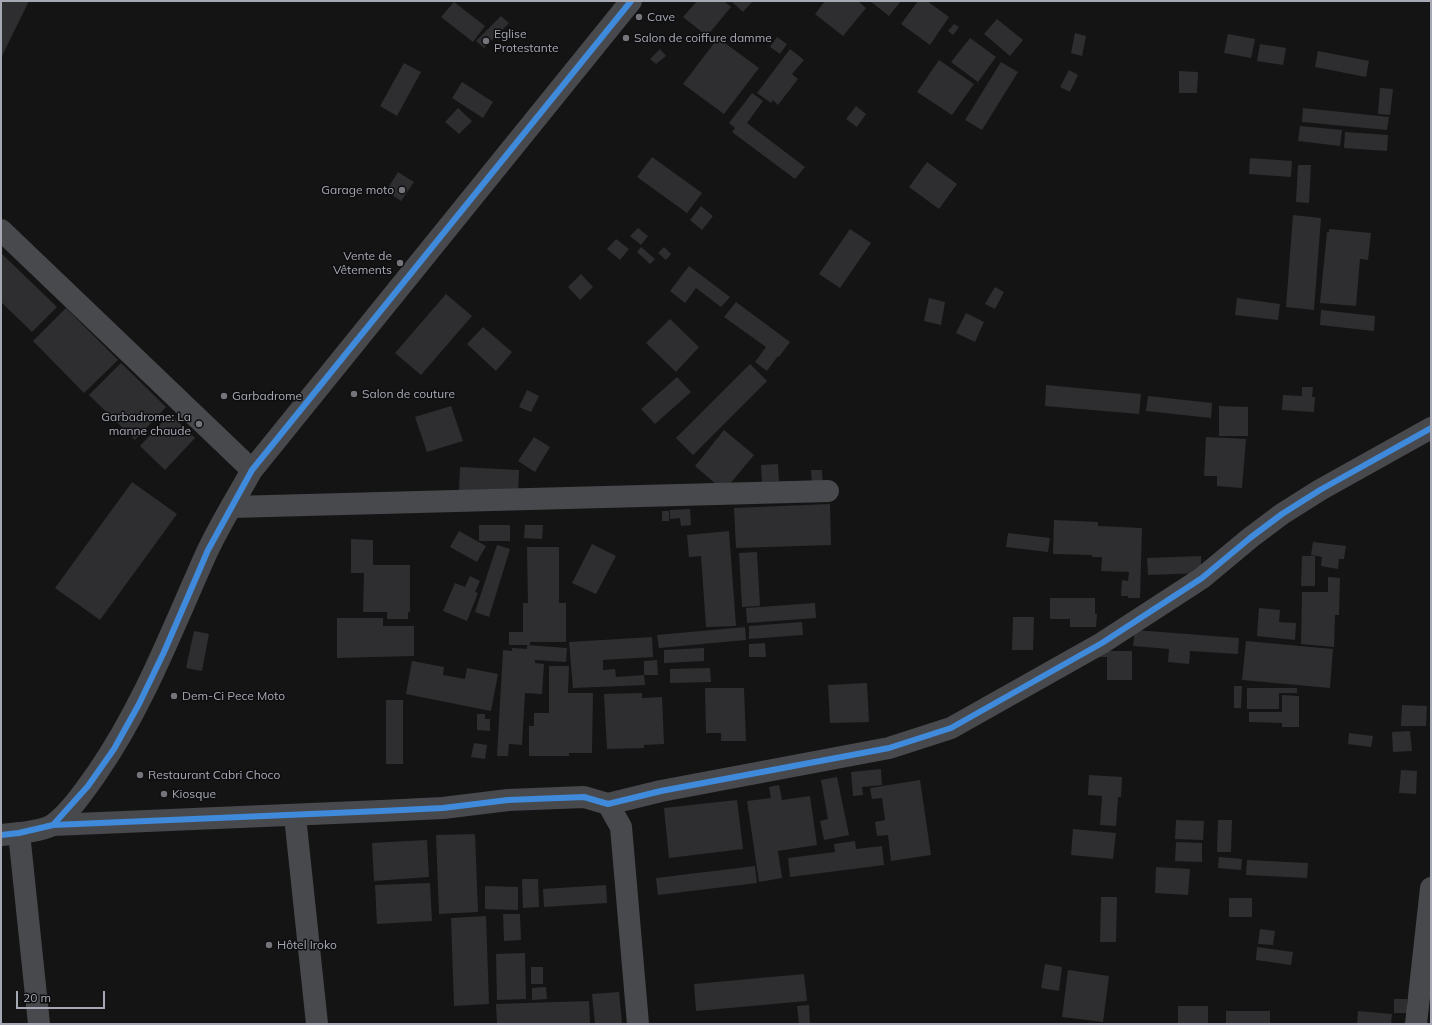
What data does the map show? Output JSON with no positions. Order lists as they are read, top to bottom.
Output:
{
  "places": [
    "Cave",
    "Salon de coiffure damme",
    "Eglise Protestante",
    "Garage moto",
    "Vente de Vêtements",
    "Salon de couture",
    "Garbadrome",
    "Garbadrome: La manne chaude",
    "Dem-Ci Pece Moto",
    "Restaurant Cabri Choco",
    "Kiosque",
    "Hôtel Iroko"
  ],
  "scale_bar": "20 m"
}
